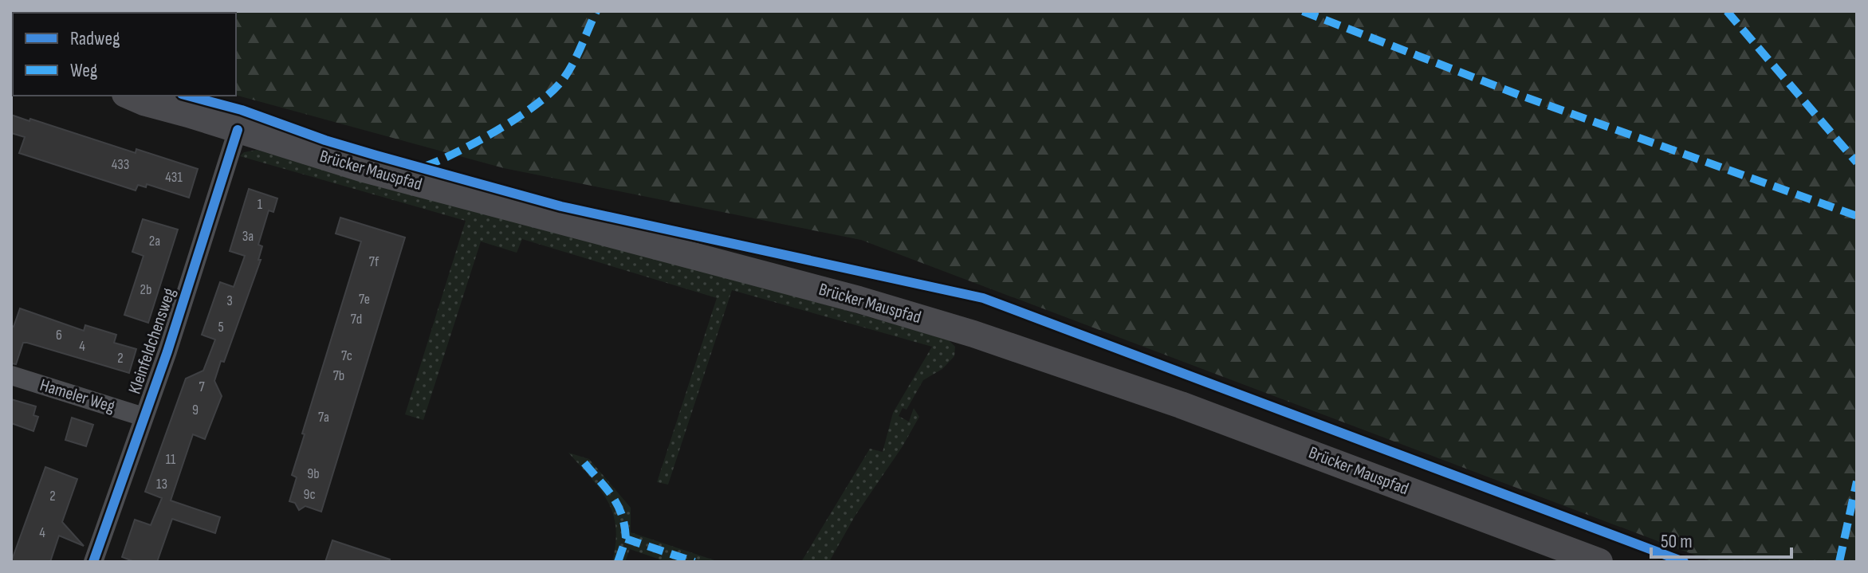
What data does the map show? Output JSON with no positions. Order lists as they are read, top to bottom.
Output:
{
  "streets": {
    "main road": ["Brücker Mauspfad"],
    "street": ["Kleinfeldchensweg", "Hameler Weg"]
  },
  "crossings": [
    ["Brücker Mauspfad", "Kleinfeldchensweg"],
    ["Kleinfeldchensweg", "Hameler Weg"]
  ],
  "house_numbers": [
    "433",
    "431",
    "1",
    "3a",
    "2a",
    "7f",
    "2b",
    "7e",
    "3",
    "7d",
    "5",
    "6",
    "4",
    "7c",
    "2",
    "7b",
    "7",
    "9",
    "7a",
    "11",
    "9b",
    "13",
    "9c",
    "2",
    "4"
  ],
  "legend": ["Radweg", "Weg"],
  "scale_bar": "50 m"
}
